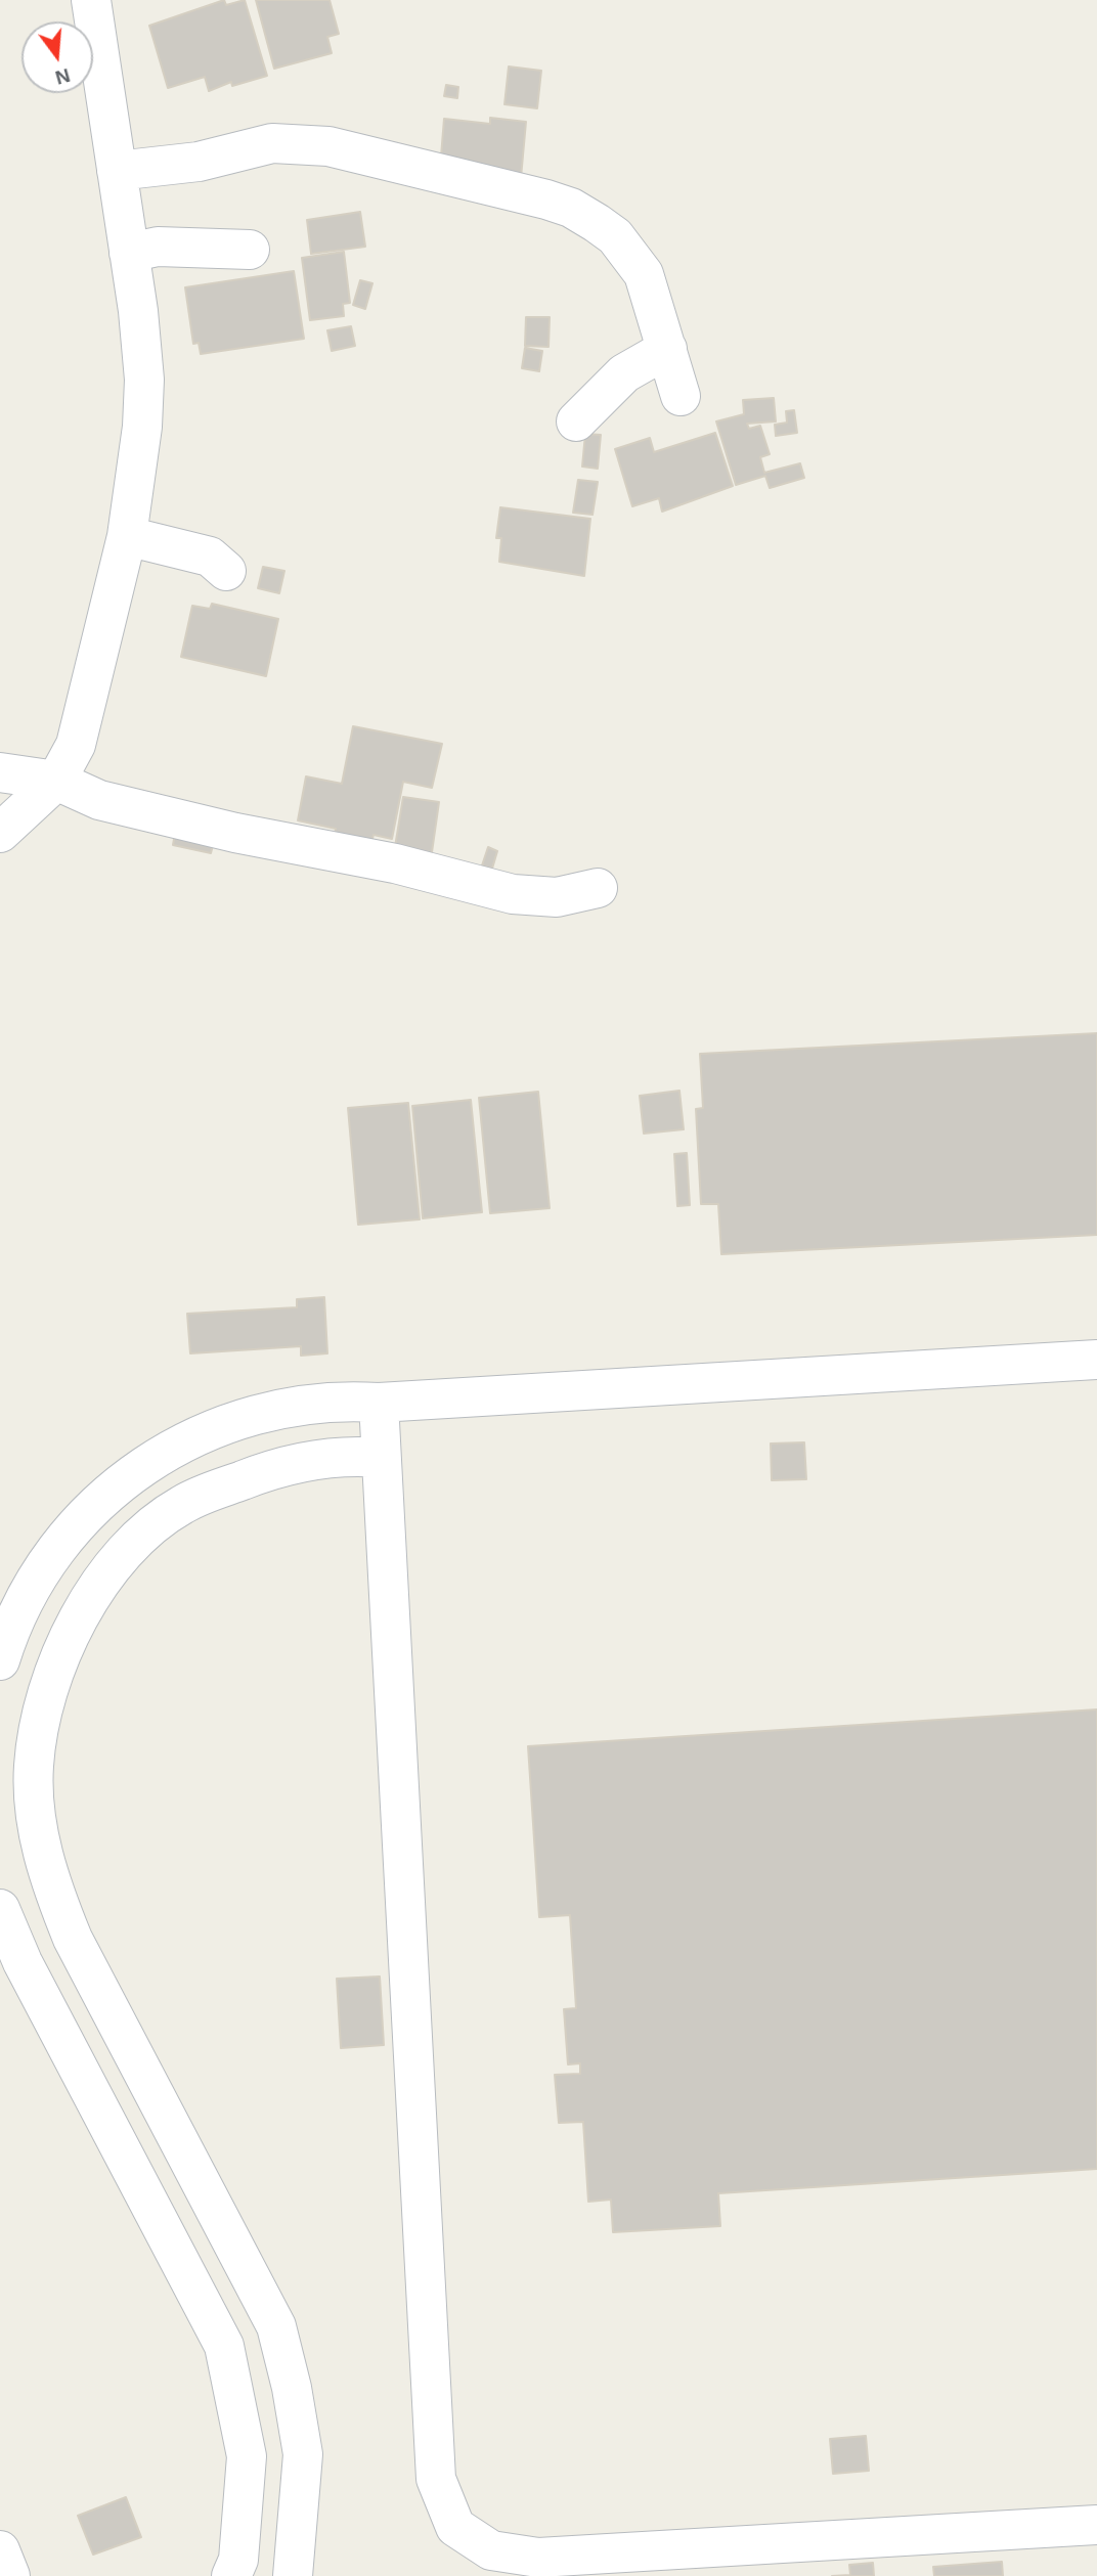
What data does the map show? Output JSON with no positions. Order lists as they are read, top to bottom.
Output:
{
  "north": "bottom"
}
